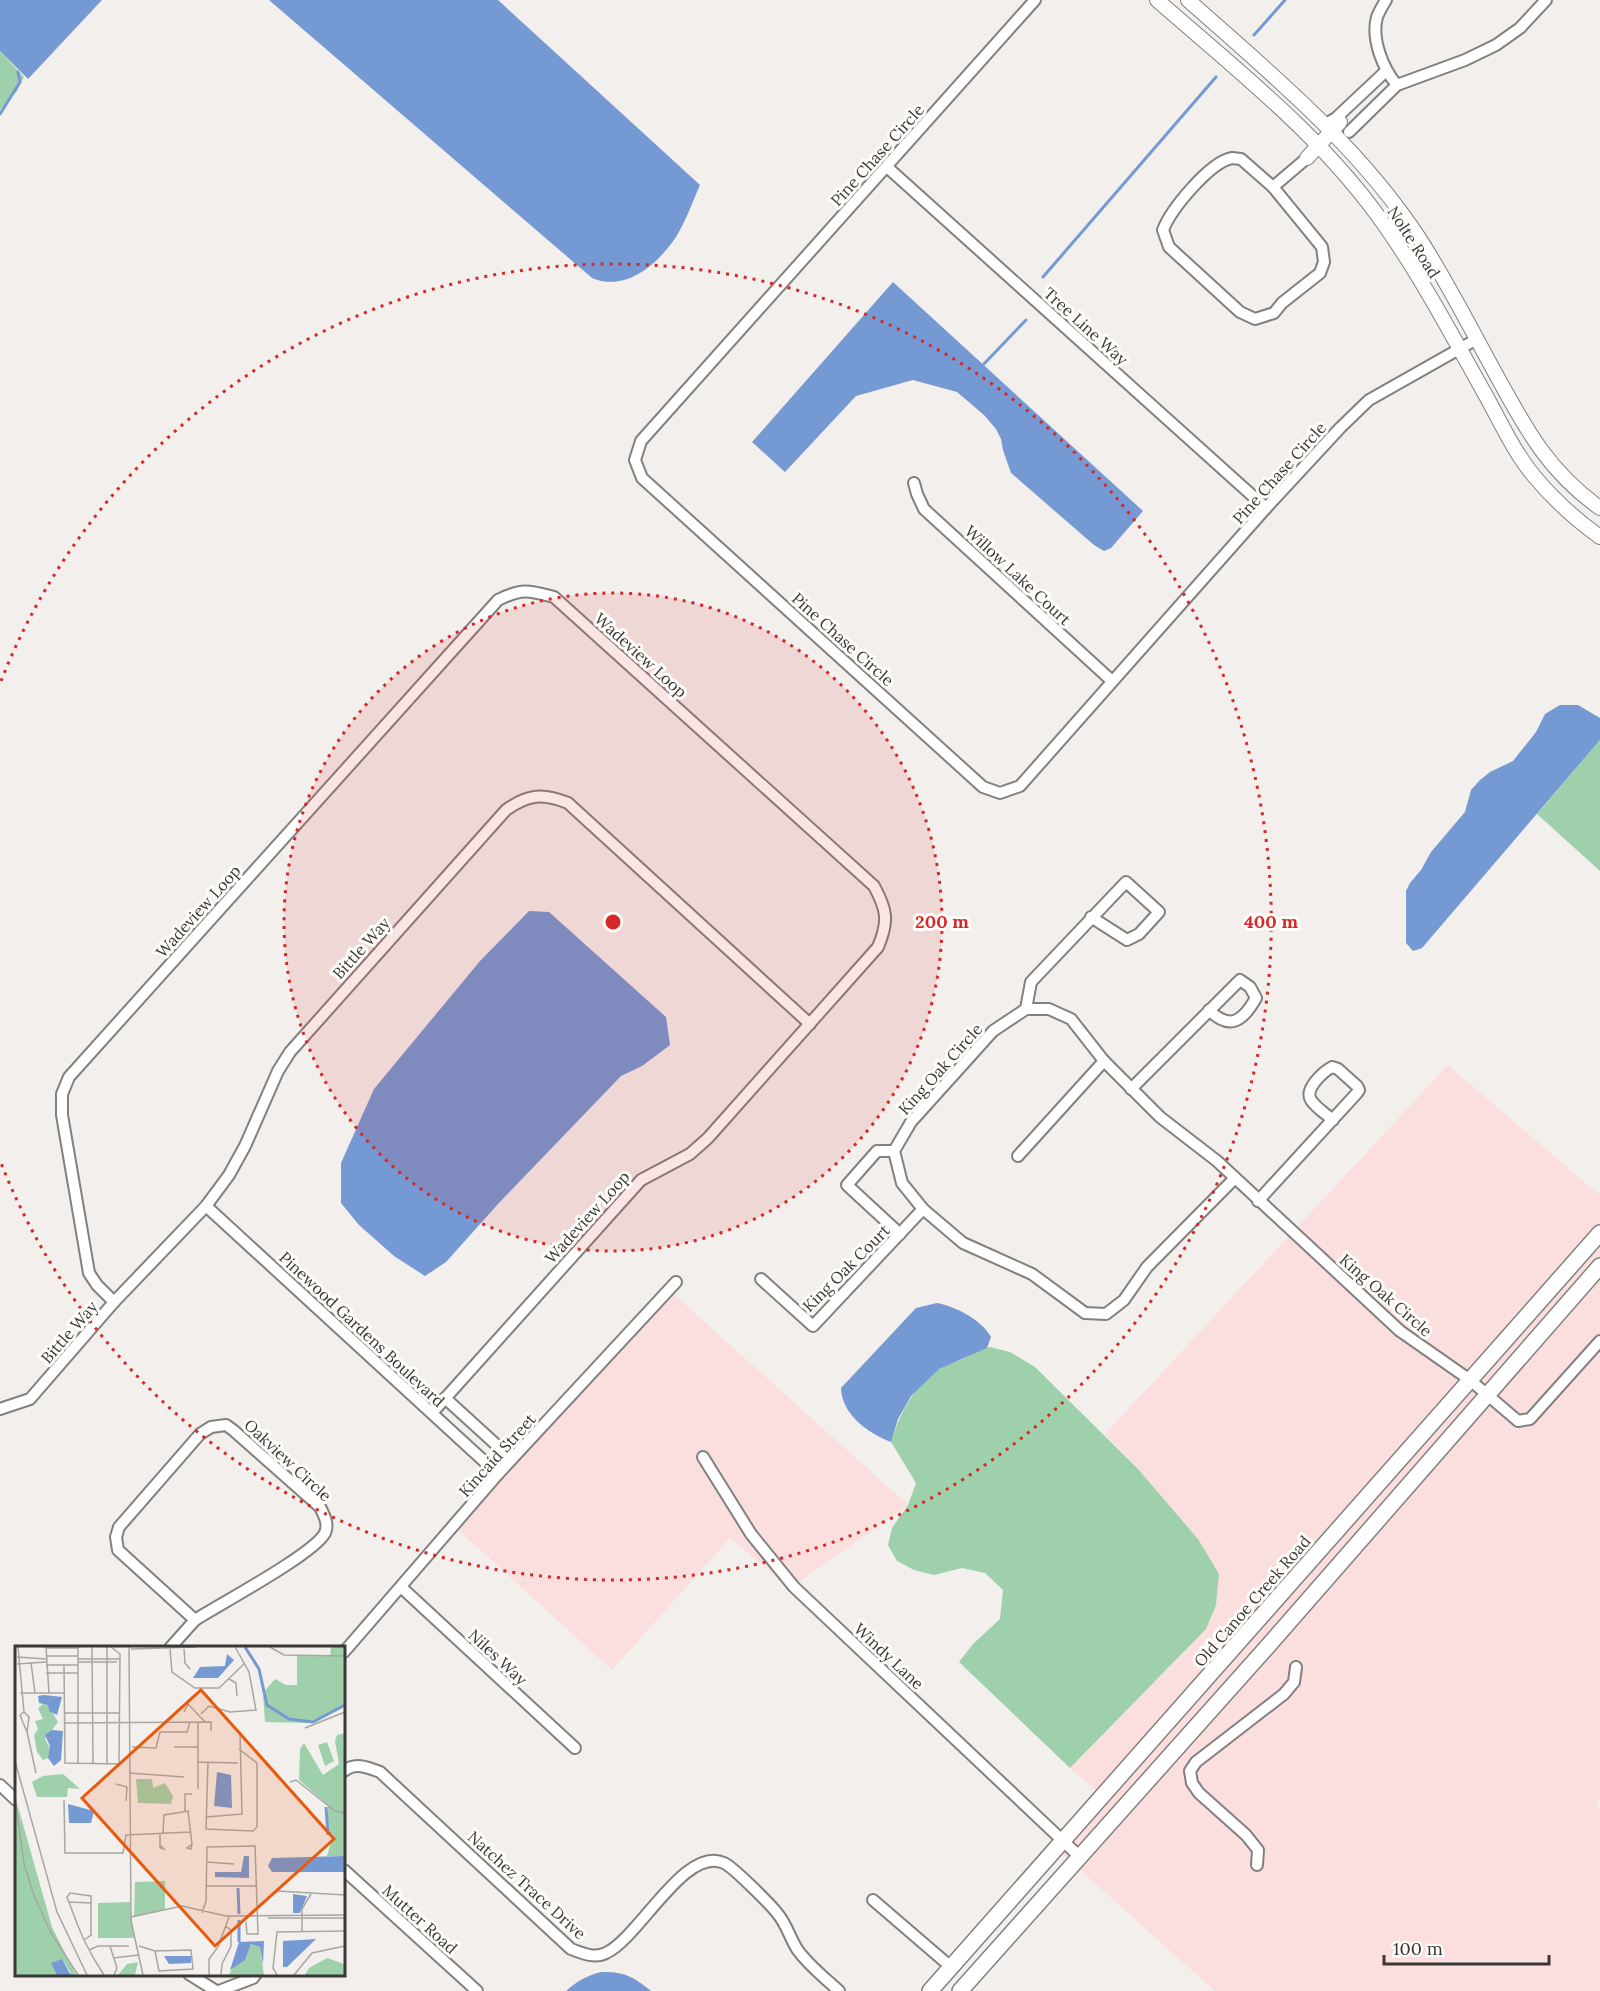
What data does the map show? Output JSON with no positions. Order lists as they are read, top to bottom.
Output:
{
  "streets": {
    "main road": ["Old Canoe Creek Road"],
    "street": [
      "Pine Chase Circle",
      "Nolte Road",
      "Tree Line Way",
      "Willow Lake Court",
      "Wadeview Loop",
      "Bittle Way",
      "King Oak Circle",
      "King Oak Court",
      "Pinewood Gardens Boulevard",
      "Kincaid Street",
      "Oakview Circle",
      "Windy Lane",
      "Niles Way",
      "Natchez Trace Drive",
      "Mutter Road"
    ]
  },
  "crossings": [
    ["Pine Chase Circle", "Nolte Road"],
    ["Pine Chase Circle", "Tree Line Way"],
    ["Pine Chase Circle", "Willow Lake Court"],
    ["Wadeview Loop", "Bittle Way"],
    ["Wadeview Loop", "Pinewood Gardens Boulevard"],
    ["Bittle Way", "Pinewood Gardens Boulevard"],
    ["King Oak Circle", "Old Canoe Creek Road"],
    ["Pinewood Gardens Boulevard", "Kincaid Street"],
    ["Kincaid Street", "Niles Way"],
    ["Old Canoe Creek Road", "Windy Lane"]
  ],
  "scale_bar": "100 m",
  "rings": ["200 m", "400 m"]
}
